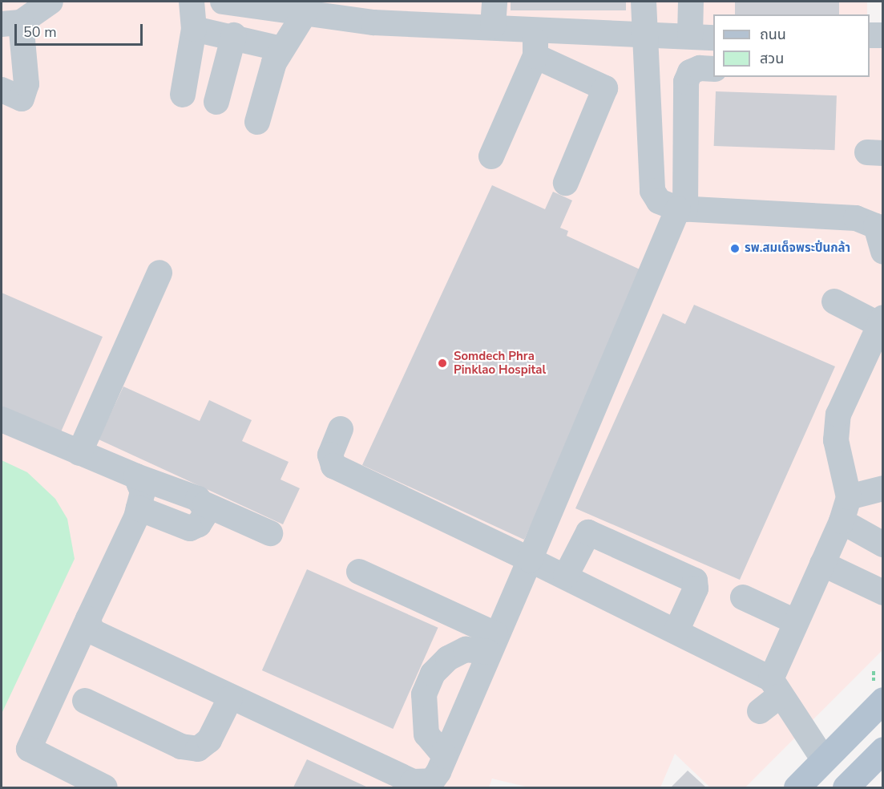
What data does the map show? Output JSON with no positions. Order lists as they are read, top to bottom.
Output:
{
  "places": ["รพ.สมเด็จพระปิ่นกล้า", "Somdech Phra Pinklao Hospital"],
  "legend": ["ถนน", "สวน"],
  "scale_bar": "50 m"
}
